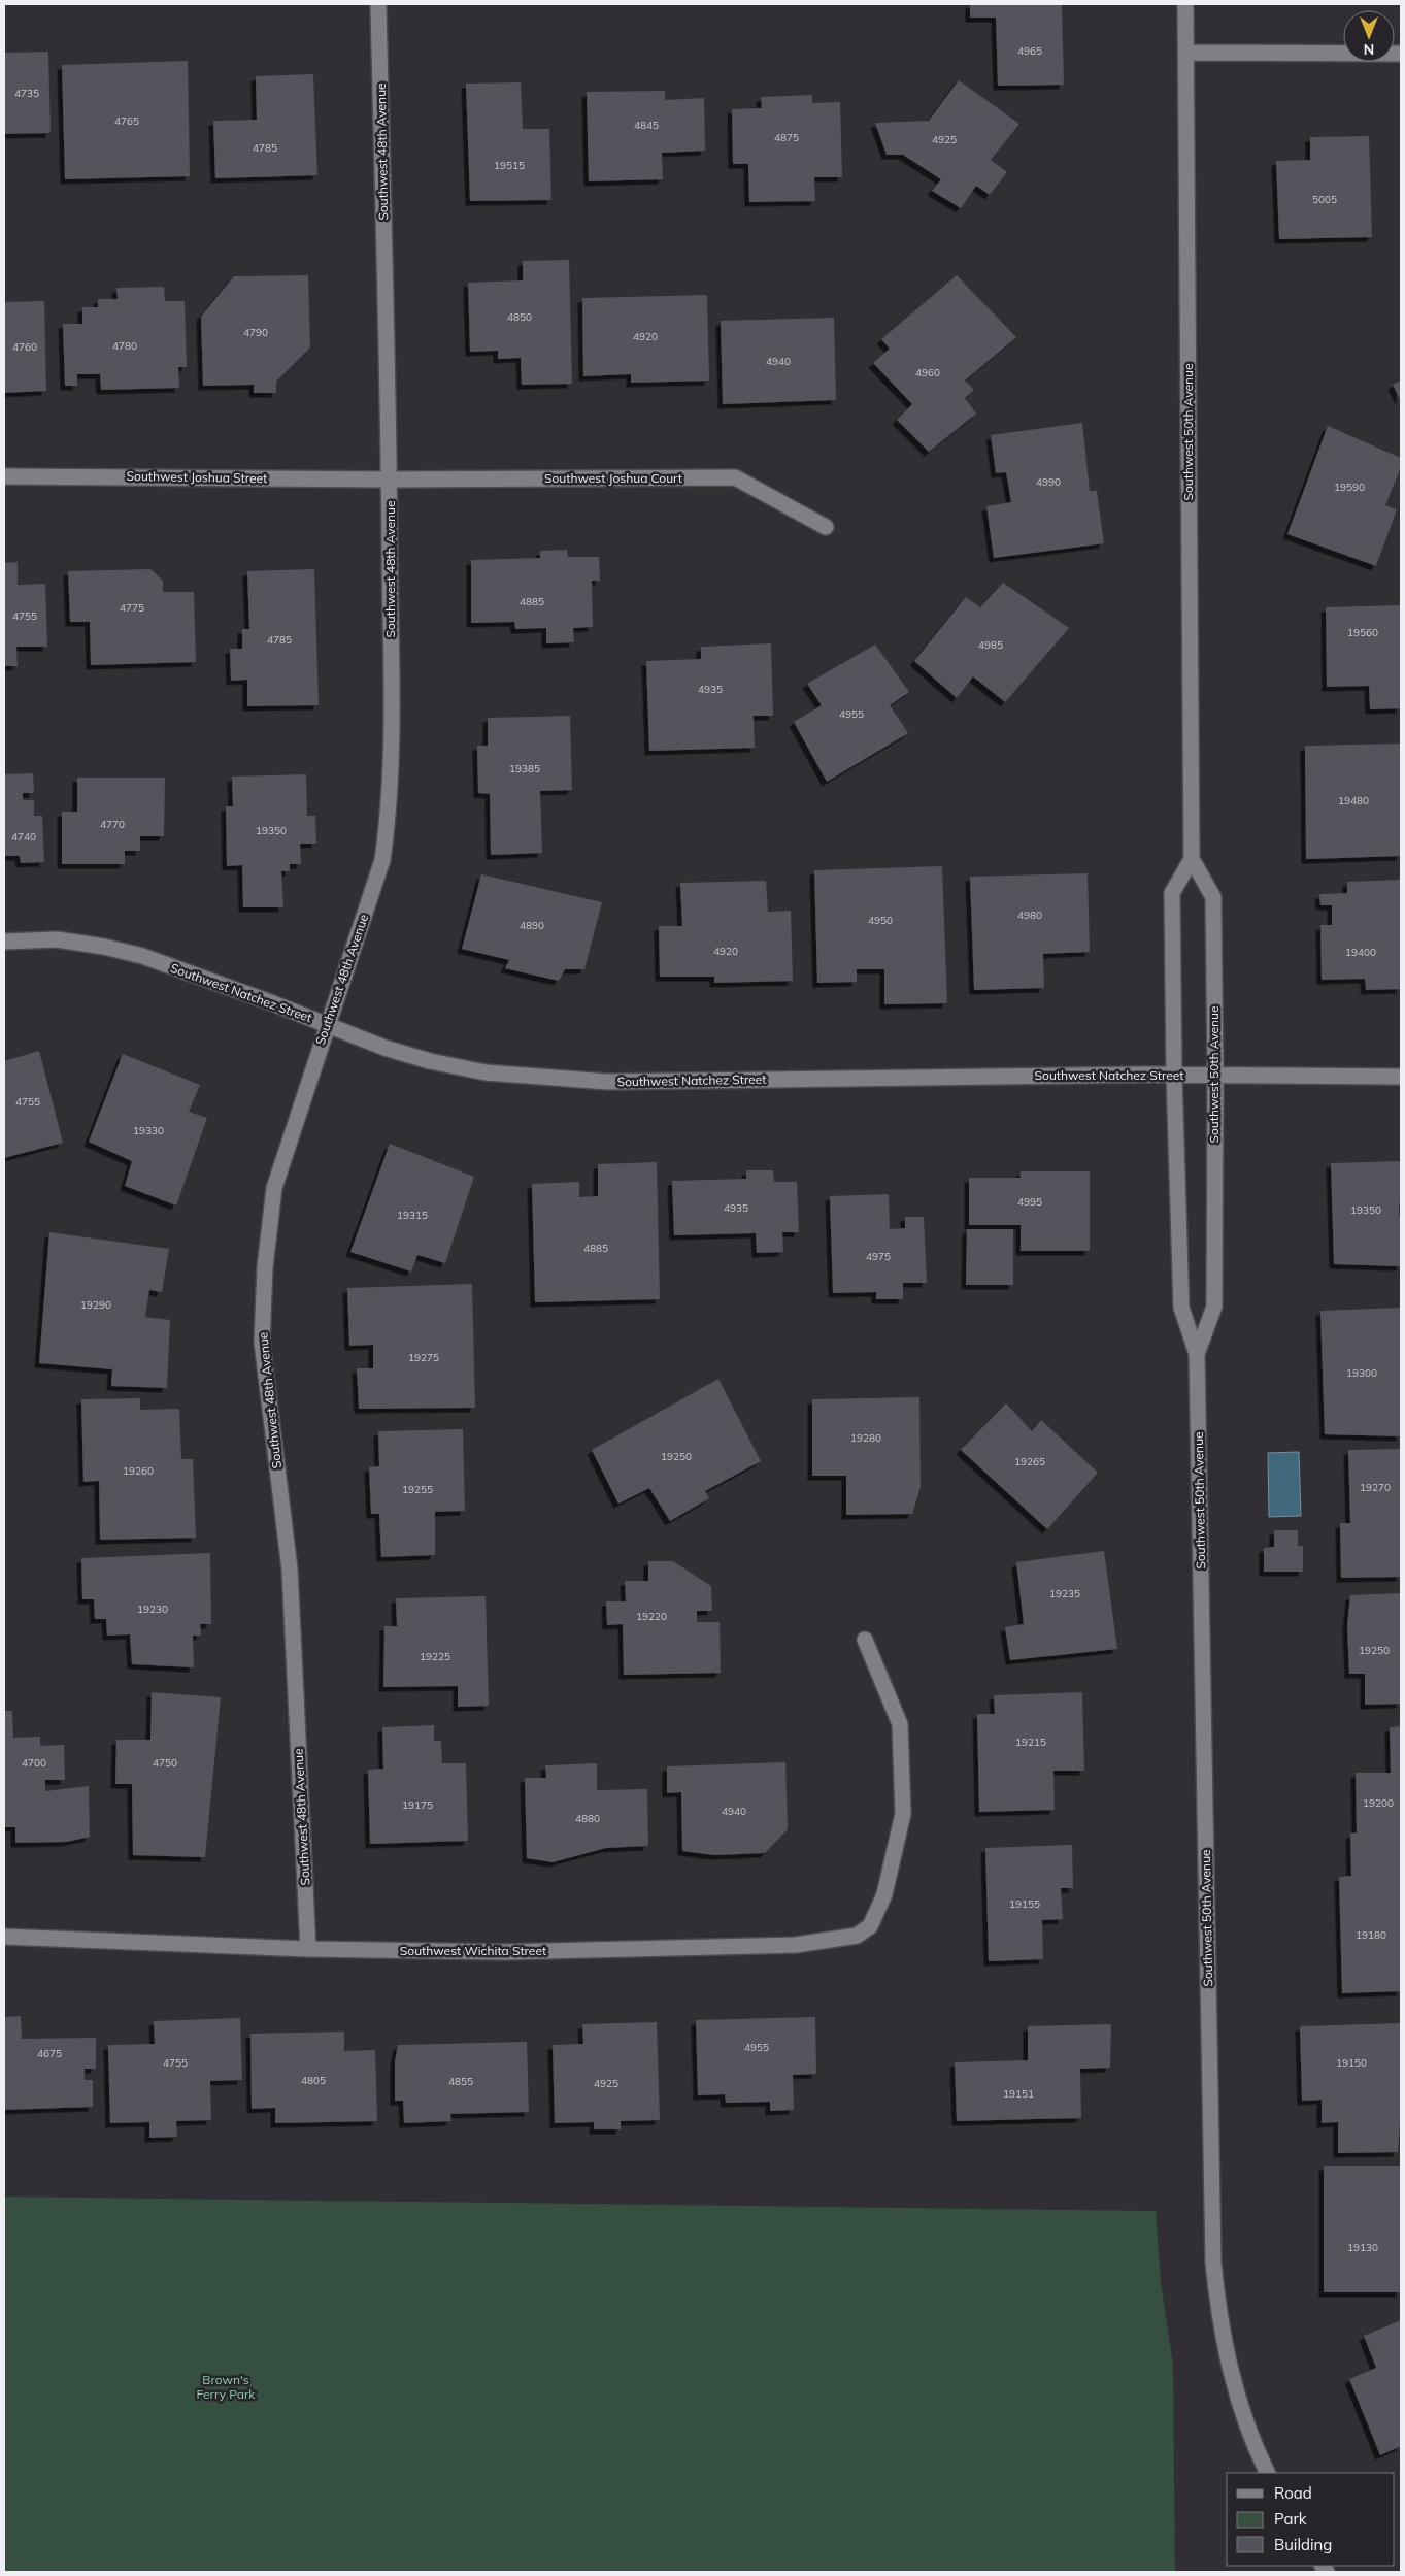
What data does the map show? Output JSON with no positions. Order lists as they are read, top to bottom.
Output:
{
  "streets": {
    "street": [
      "Southwest 48th Avenue",
      "Southwest 50th Avenue",
      "Southwest Joshua Street",
      "Southwest Joshua Court",
      "Southwest Natchez Street",
      "Southwest Wichita Street"
    ]
  },
  "crossings": [
    ["Southwest 48th Avenue", "Southwest Joshua Street"],
    ["Southwest 48th Avenue", "Southwest Joshua Court"],
    ["Southwest 48th Avenue", "Southwest Natchez Street"],
    ["Southwest 48th Avenue", "Southwest Wichita Street"],
    ["Southwest 50th Avenue", "Southwest Natchez Street"],
    ["Southwest Joshua Street", "Southwest Joshua Court"]
  ],
  "parks": ["Brown's Ferry Park"],
  "house_numbers": [
    "4965",
    "4735",
    "4765",
    "4845",
    "4875",
    "4925",
    "4785",
    "19515",
    "5005",
    "4850",
    "4790",
    "4920",
    "4780",
    "4760",
    "4940",
    "4960",
    "4990",
    "19590",
    "4885",
    "4775",
    "4755",
    "19560",
    "4785",
    "4985",
    "4935",
    "4955",
    "19385",
    "19480",
    "4770",
    "19350",
    "4740",
    "4980",
    "4950",
    "4890",
    "4920",
    "19400",
    "4755",
    "19330",
    "4995",
    "4935",
    "19350",
    "19315",
    "4885",
    "4975",
    "19290",
    "19275",
    "19300",
    "19280",
    "19250",
    "19265",
    "19260",
    "19270",
    "19255",
    "19235",
    "19230",
    "19220",
    "19250",
    "19225",
    "19215",
    "4700",
    "4750",
    "19200",
    "19175",
    "4940",
    "4880",
    "19155",
    "19180",
    "4955",
    "4675",
    "4755",
    "19150",
    "4805",
    "4855",
    "4925",
    "19151",
    "19130"
  ],
  "legend": ["Road", "Park", "Building"],
  "north": "bottom"
}
